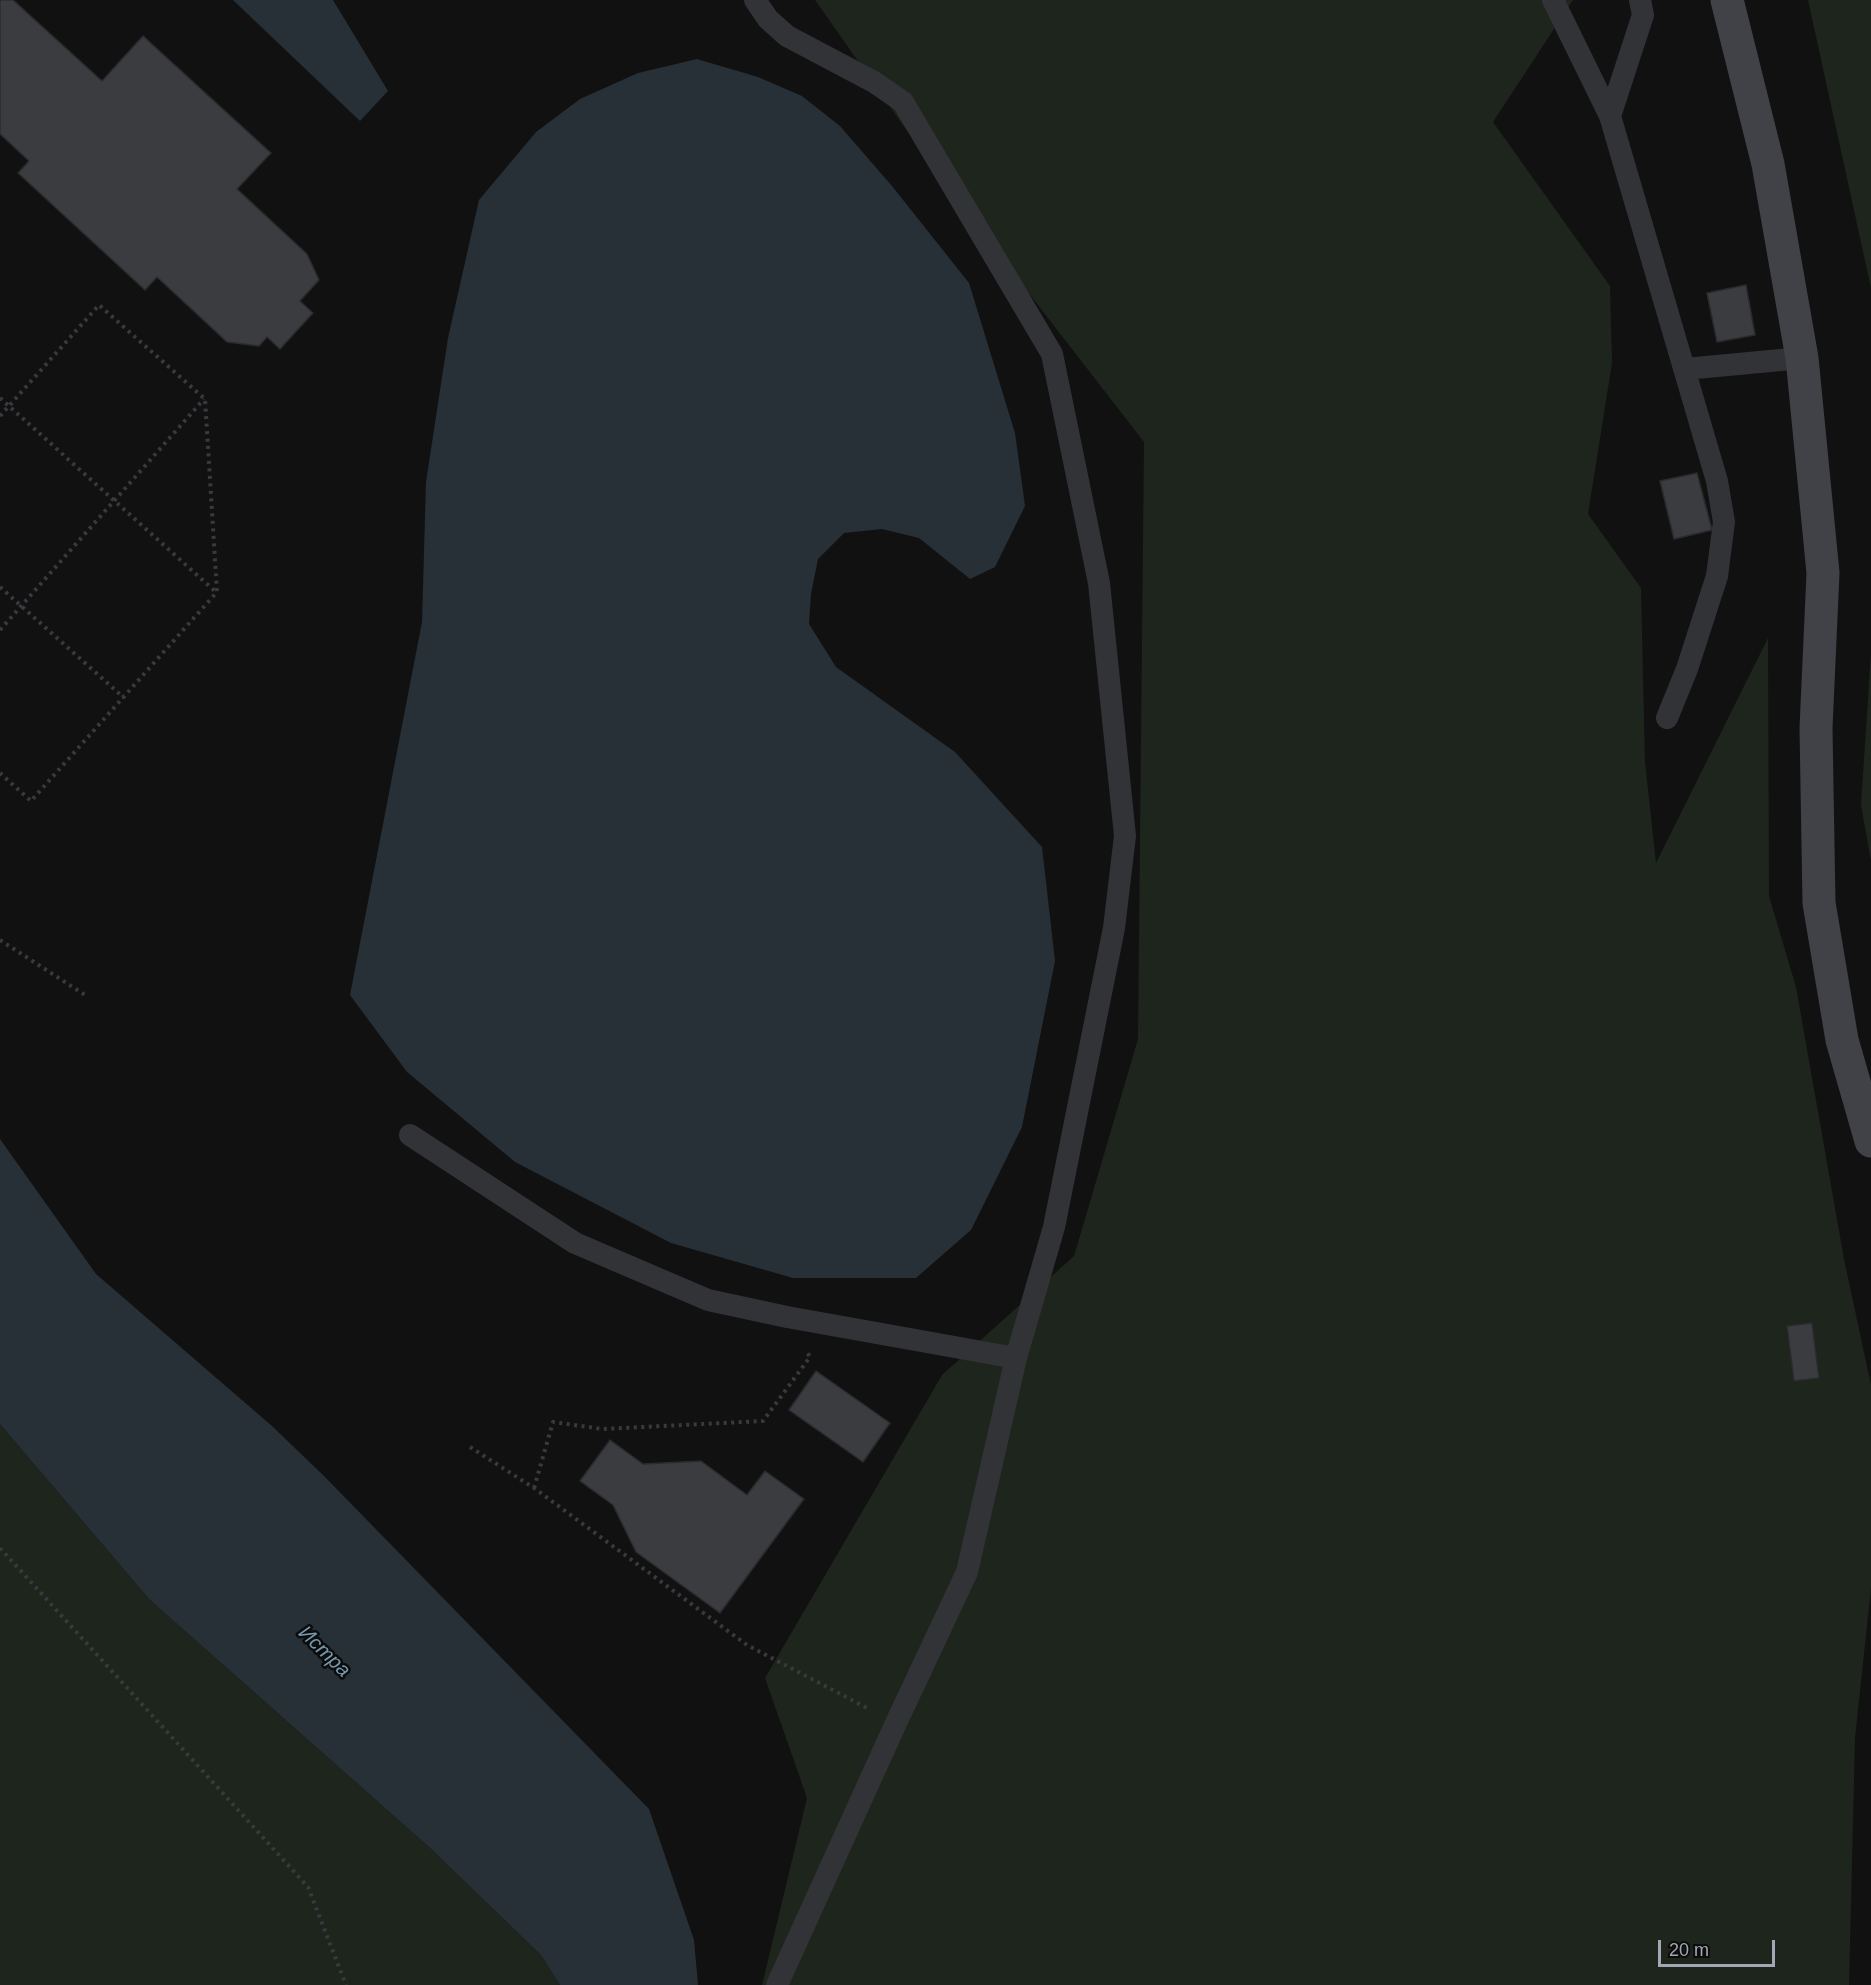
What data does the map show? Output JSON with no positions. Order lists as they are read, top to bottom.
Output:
{
  "water": ["Истра"],
  "scale_bar": "20 m"
}
